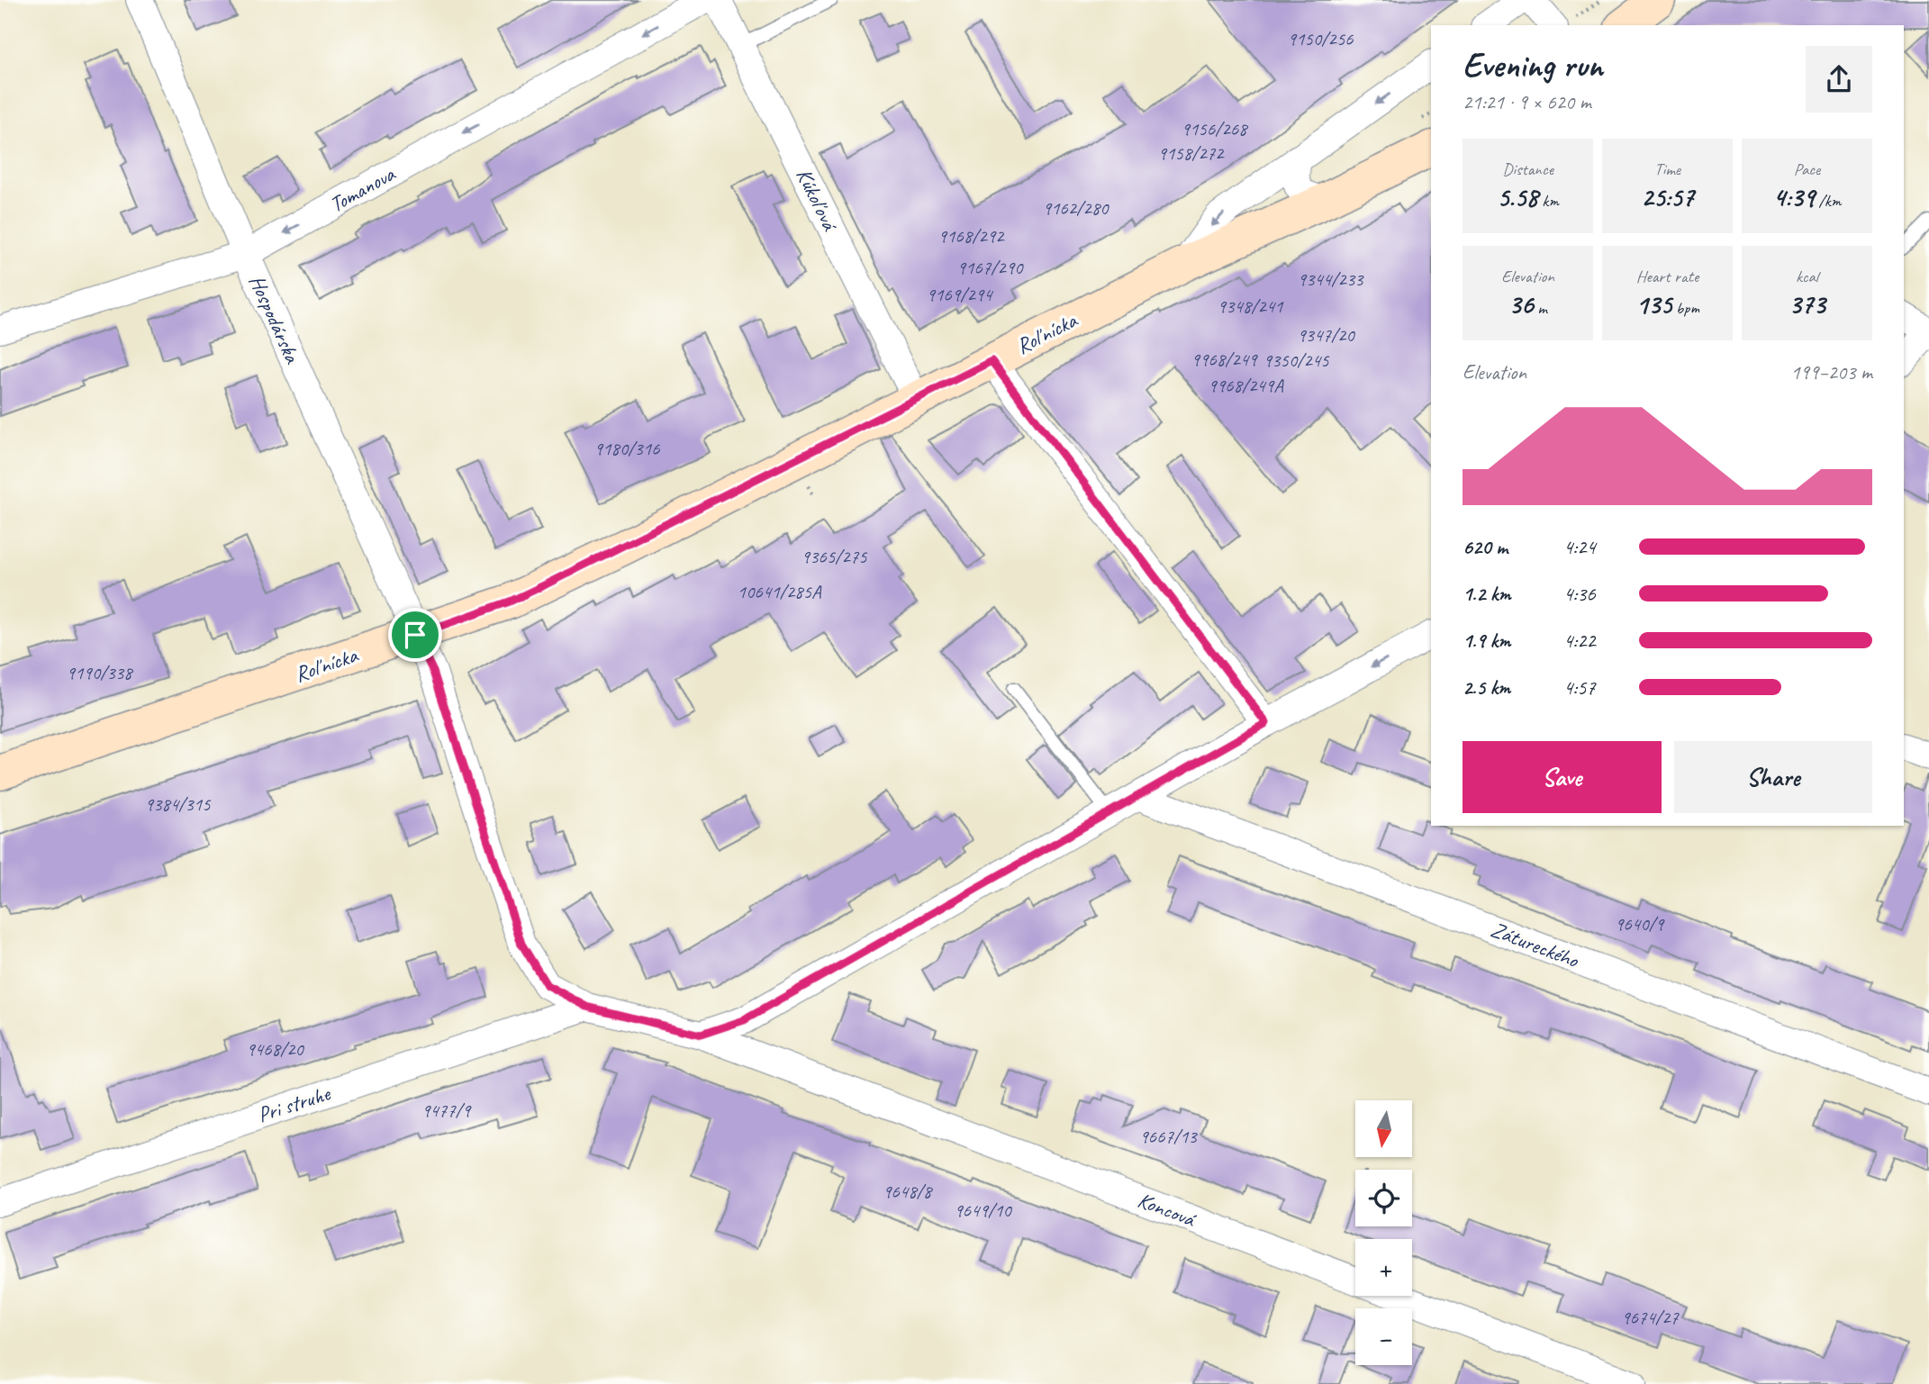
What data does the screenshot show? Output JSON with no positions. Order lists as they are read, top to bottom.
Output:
{
  "streets": {
    "street": [
      "Tomanova",
      "Kúkoľová",
      "Hospodárska",
      "Roľnícka",
      "Zátureckého",
      "Pri struhe",
      "Koncová"
    ]
  },
  "crossings": [
    ["Tomanova", "Hospodárska"],
    ["Kúkoľová", "Roľnícka"],
    ["Hospodárska", "Roľnícka"],
    ["Pri struhe", "Koncová"]
  ],
  "one_way": ["Tomanova"],
  "house_numbers": [
    "9150/256",
    "9156/268",
    "9158/272",
    "9162/280",
    "9168/292",
    "9167/290",
    "9344/233",
    "9169/294",
    "9348/241",
    "9347/20",
    "9968/249",
    "9350/245",
    "9968/249A",
    "9180/316",
    "9365/275",
    "10641/285A",
    "9190/338",
    "9384/315",
    "9640/9",
    "9468/20",
    "9477/9",
    "9667/13",
    "9648/8",
    "9649/10",
    "9674/27"
  ],
  "north": "bottom",
  "page": {
    "heading": ["Evening run", "21:21 · 9 × 620 m"],
    "stats": [
      ["Distance", "5.58 km"],
      ["Time", "25:57"],
      ["Pace", "4:39 /km"],
      ["Elevation", "36 m"],
      ["Heart rate", "135 bpm"],
      ["kcal", "373"]
    ],
    "chart": ["Elevation", "199–203 m"],
    "list": [
      {
        "name": "620 m",
        "note": "4:24"
      },
      {
        "name": "1.2 km",
        "note": "4:36"
      },
      {
        "name": "1.9 km",
        "note": "4:22"
      },
      {
        "name": "2.5 km",
        "note": "4:57"
      }
    ],
    "buttons": ["Save", "Share"],
    "map_buttons": ["+", "−"]
  }
}
